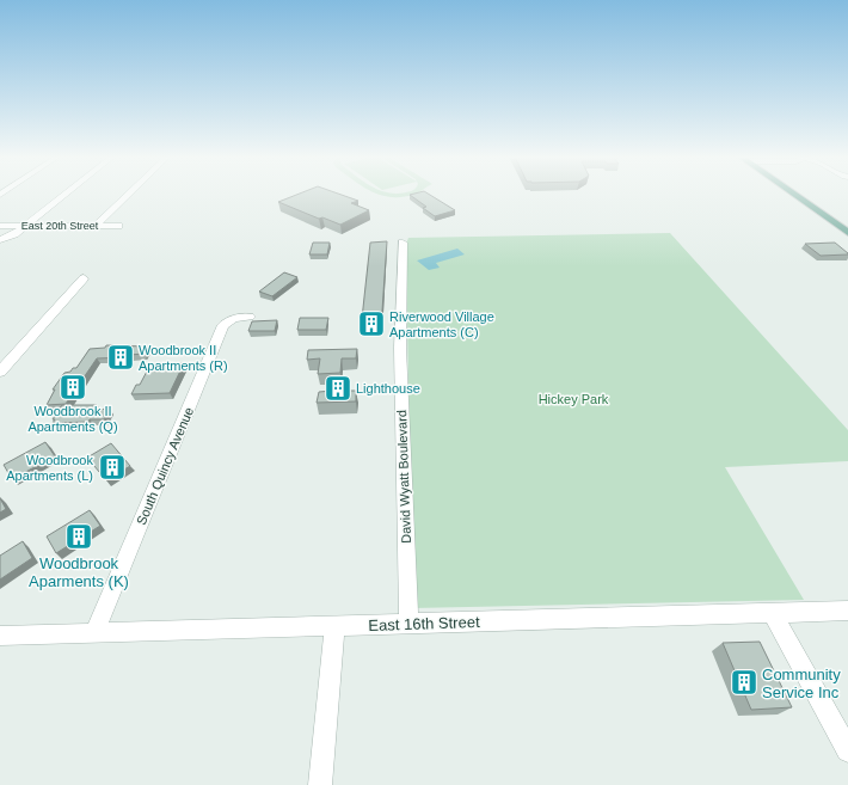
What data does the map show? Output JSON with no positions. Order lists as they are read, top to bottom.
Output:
{
  "streets": {
    "street": [
      "East 20th Street",
      "South Quincy Avenue",
      "David Wyatt Boulevard",
      "East 16th Street"
    ]
  },
  "crossings": [
    ["South Quincy Avenue", "East 16th Street"],
    ["David Wyatt Boulevard", "East 16th Street"]
  ],
  "parks": ["Hickey Park"],
  "places": {
    "building": [
      "Riverwood Village Apartments (C)",
      "Woodbrook II Apartments (R)",
      "Woodbrook II Apartments (Q)",
      "Lighthouse",
      "Woodbrook Apartments (L)",
      "Woodbrook Aparments (K)",
      "Community Service Inc"
    ]
  }
}
